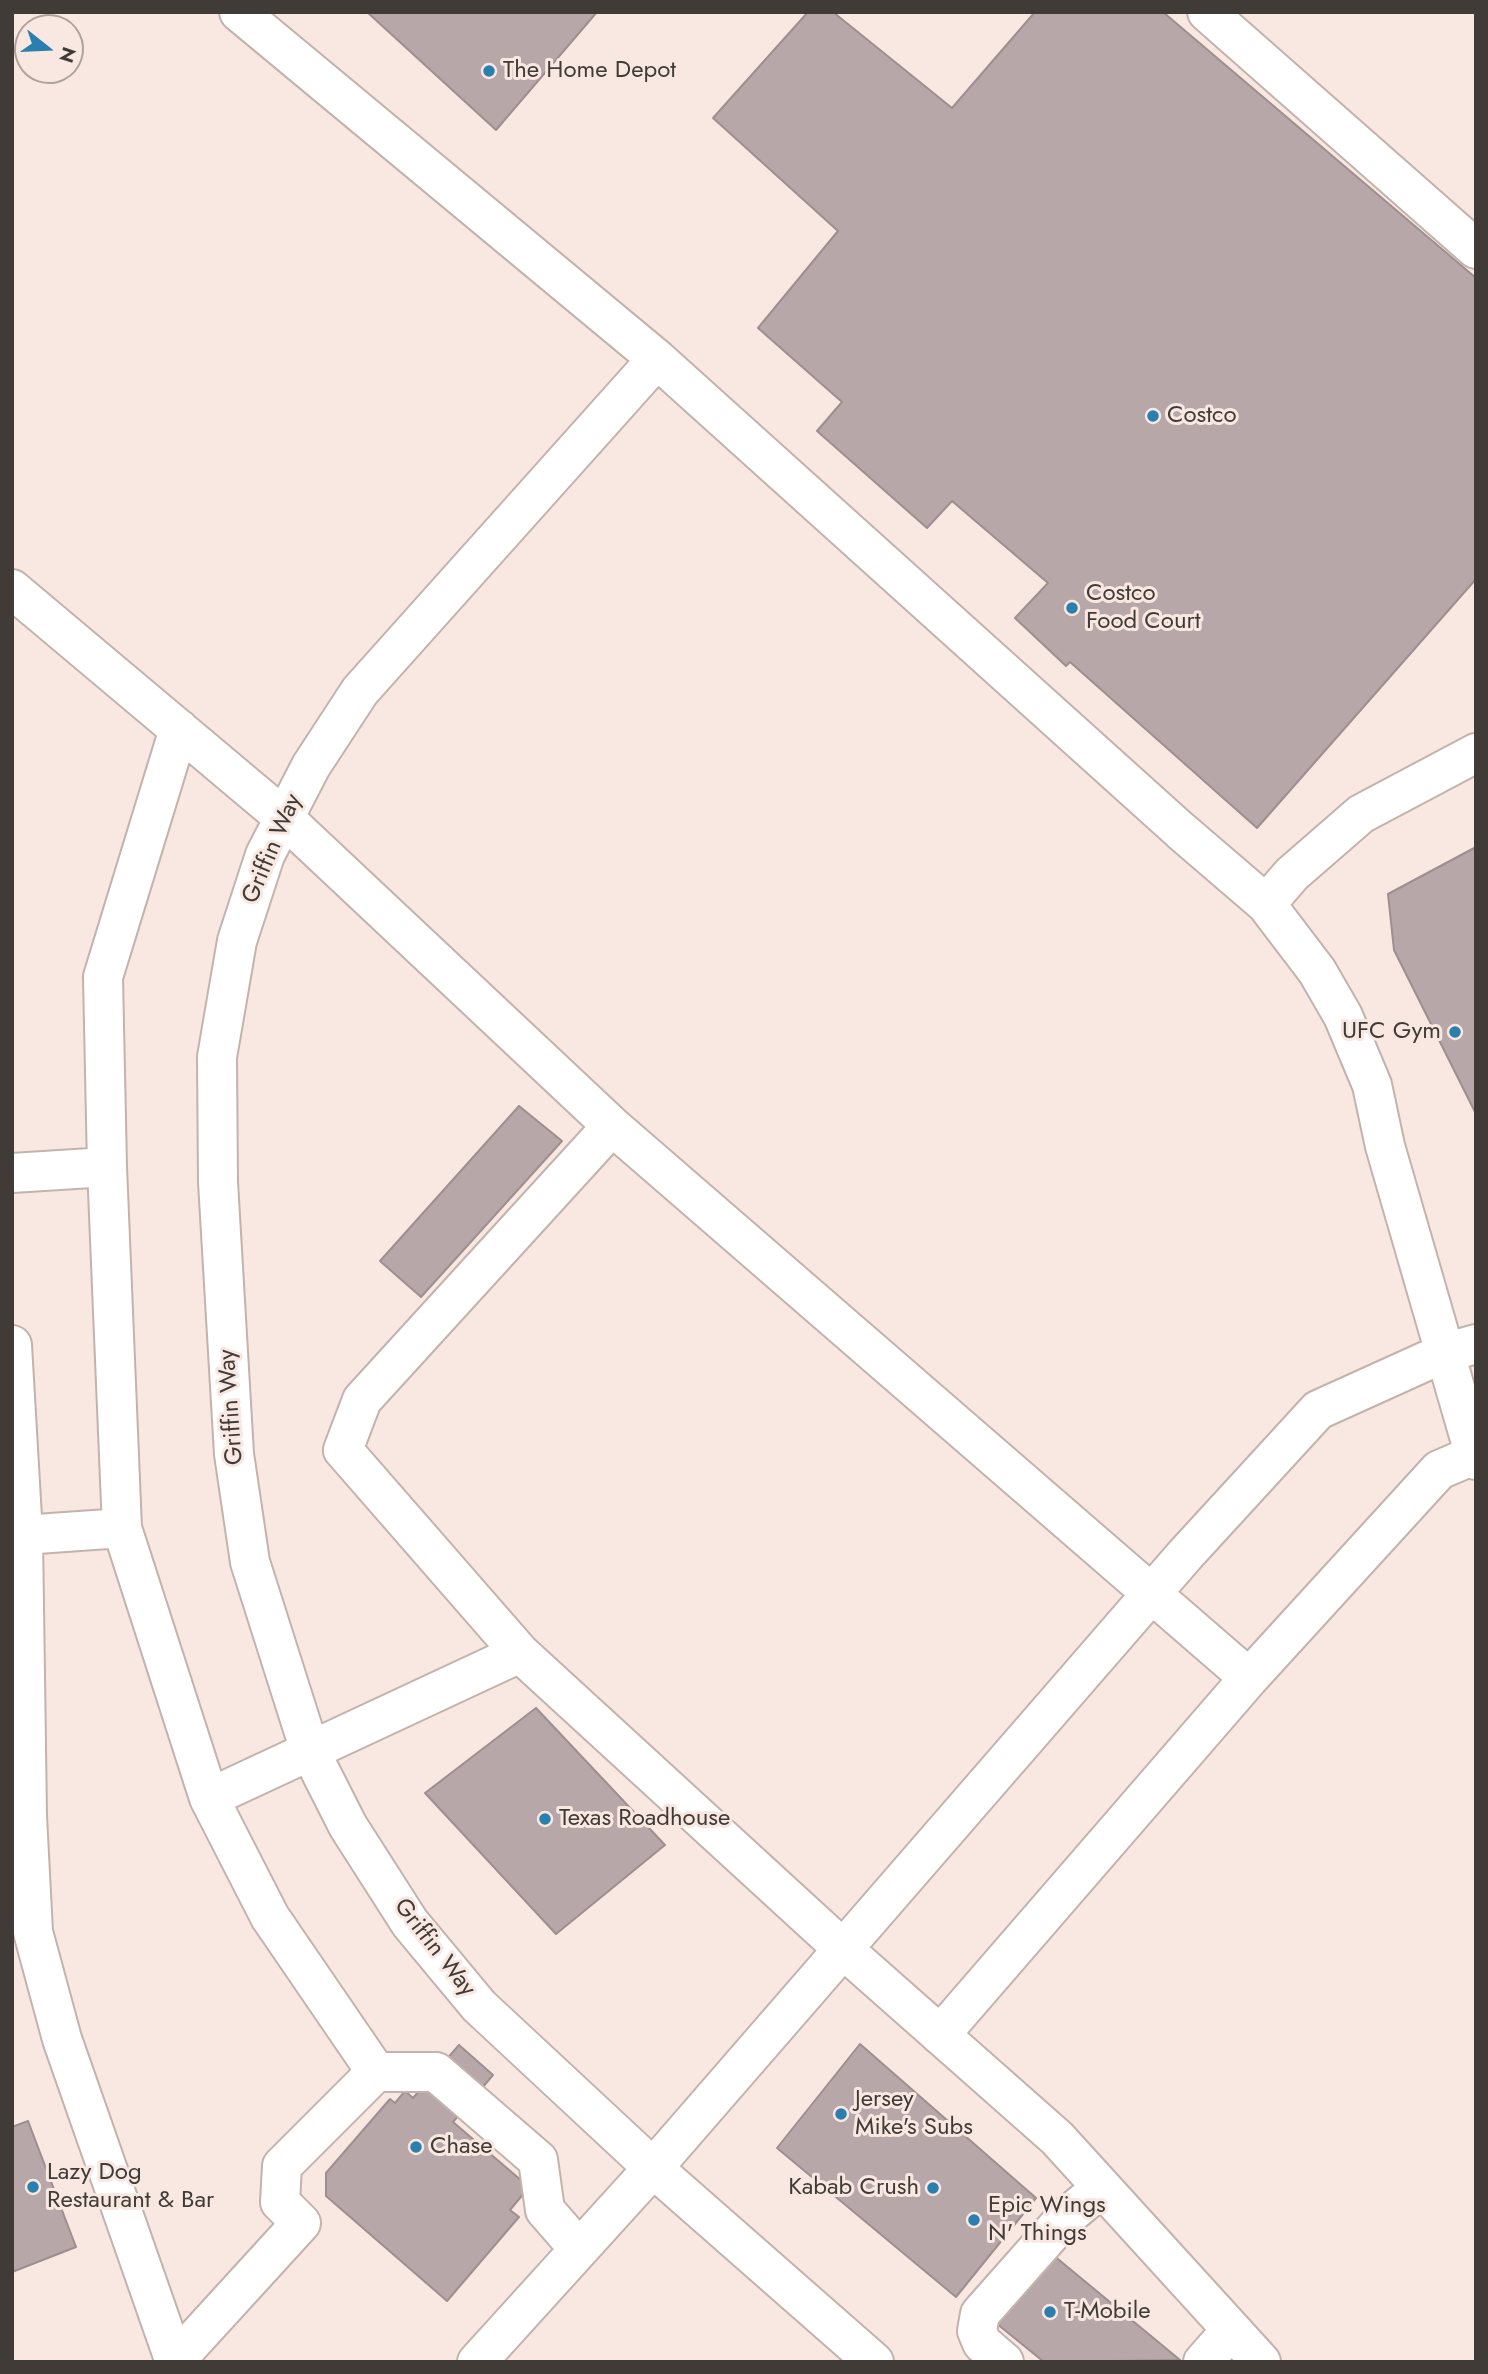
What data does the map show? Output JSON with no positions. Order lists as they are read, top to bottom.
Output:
{
  "streets": {
    "street": ["Griffin Way"]
  },
  "places": [
    "The Home Depot",
    "Costco",
    "Costco Food Court",
    "UFC Gym",
    "Texas Roadhouse",
    "Jersey Mike's Subs",
    "Chase",
    "Lazy Dog Restaurant & Bar",
    "Kabab Crush",
    "Epic Wings N' Things",
    "T-Mobile"
  ],
  "north": "right"
}
